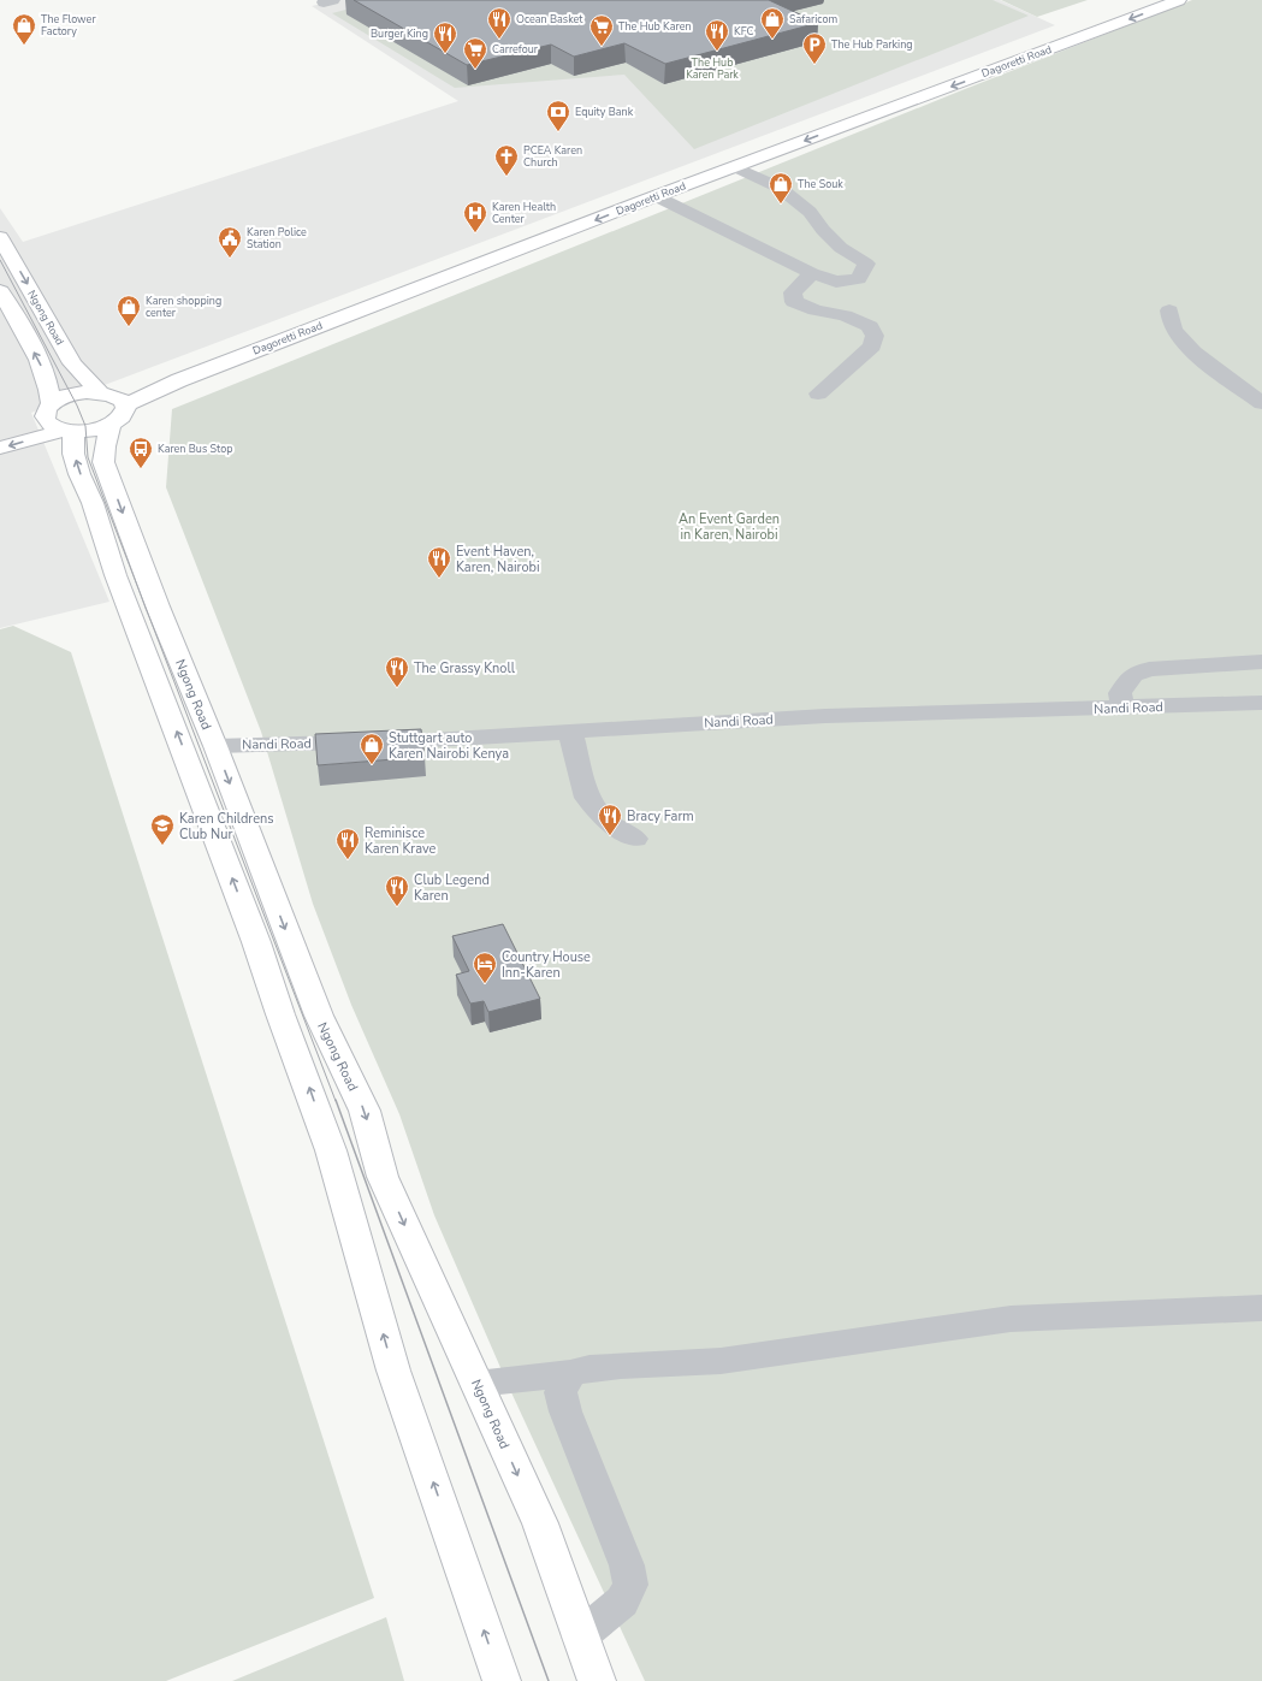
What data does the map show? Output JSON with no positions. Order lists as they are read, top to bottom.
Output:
{
  "streets": {
    "main road": ["Dagoretti Road", "Ngong Road"],
    "street": ["Nandi Road"]
  },
  "crossings": [
    ["Dagoretti Road", "Ngong Road"],
    ["Ngong Road", "Nandi Road"]
  ],
  "parks": ["The Hub Karen Park", "An Event Garden in Karen, Nairobi"],
  "places": {
    "restaurant": [
      "Ocean Basket",
      "KFC",
      "Burger King",
      "Event Haven, Karen, Nairobi",
      "The Grassy Knoll",
      "Bracy Farm",
      "Reminisce Karen Krave",
      "Club Legend Karen"
    ],
    "shop": [
      "Safaricom",
      "The Flower Factory",
      "The Souk",
      "Karen shopping center",
      "Stuttgart auto Karen Nairobi Kenya"
    ],
    "supermarket": ["The Hub Karen", "Carrefour"],
    "parking": ["The Hub Parking"],
    "bank": ["Equity Bank"],
    "church": ["PCEA Karen Church"],
    "hospital": ["Karen Health Center"],
    "public building": ["Karen Police Station"],
    "bus stop": ["Karen Bus Stop"],
    "school or university": ["Karen Childrens Club Nur"],
    "hotel": ["Country House Inn-Karen"]
  }
}
